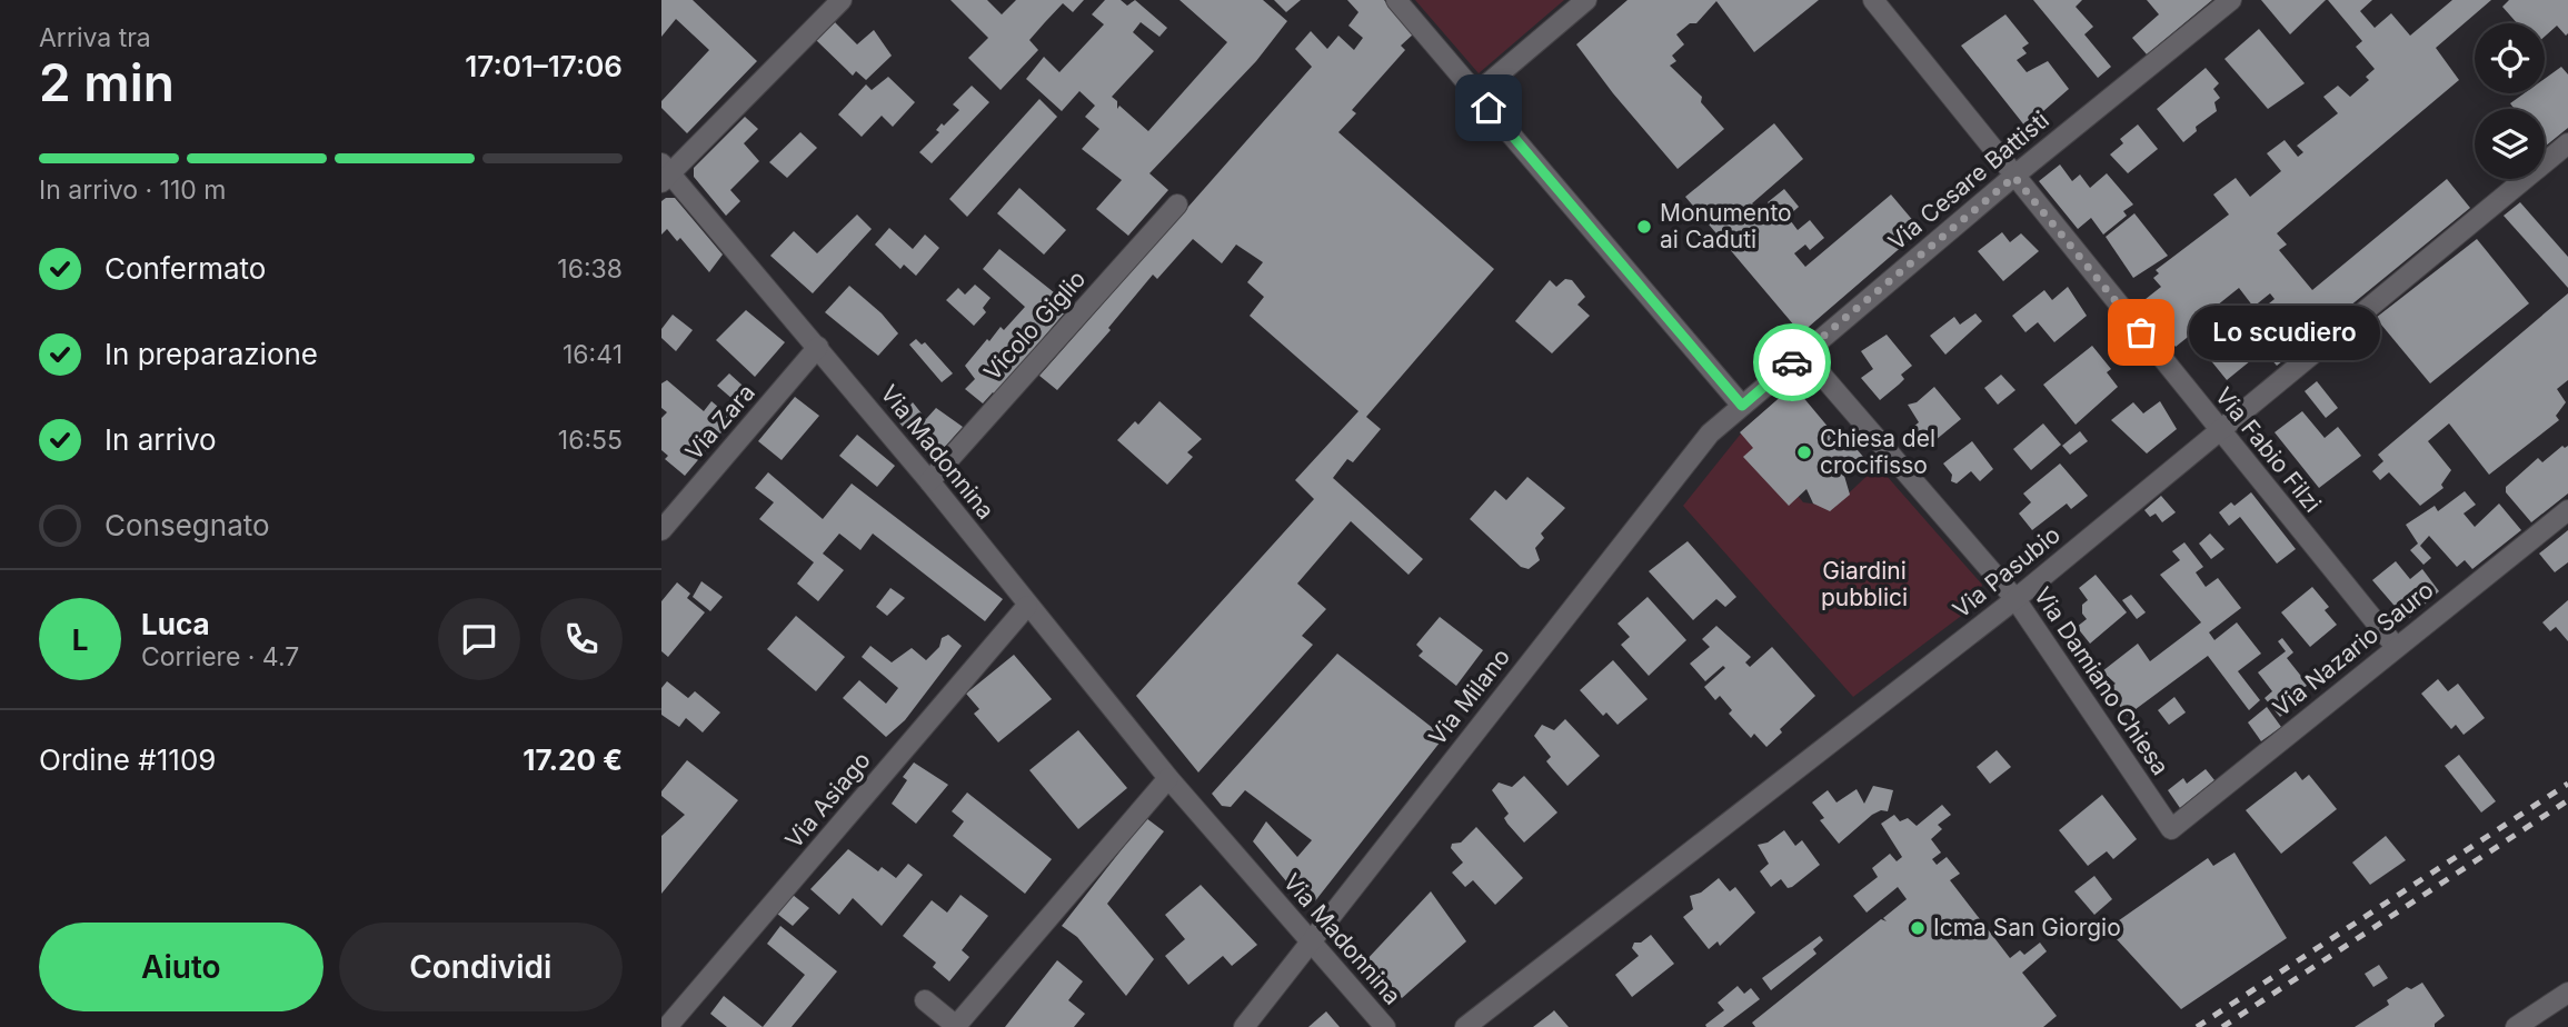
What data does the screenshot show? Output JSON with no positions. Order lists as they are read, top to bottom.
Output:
{
  "streets": {
    "street": [
      "Via Cesare Battisti",
      "Vicolo Giglio",
      "Via Zara",
      "Via Fabio Filzi",
      "Via Madonnina",
      "Via Pasubio",
      "Via Nazario Sauro",
      "Via Damiano Chiesa",
      "Via Milano",
      "Via Asiago"
    ]
  },
  "crossings": [
    ["Via Cesare Battisti", "Via Fabio Filzi"],
    ["Via Cesare Battisti", "Via Damiano Chiesa"],
    ["Via Cesare Battisti", "Via Milano"],
    ["Vicolo Giglio", "Via Madonnina"],
    ["Via Zara", "Via Madonnina"],
    ["Via Fabio Filzi", "Via Pasubio"],
    ["Via Fabio Filzi", "Via Nazario Sauro"],
    ["Via Madonnina", "Via Milano"],
    ["Via Madonnina", "Via Asiago"],
    ["Via Pasubio", "Via Damiano Chiesa"],
    ["Via Nazario Sauro", "Via Damiano Chiesa"]
  ],
  "parks": ["Giardini pubblici"],
  "places": [
    "Monumento ai Caduti",
    "Lo scudiero",
    "Chiesa del crocifisso",
    "Icma San Giorgio"
  ],
  "page": {
    "heading": ["2 min", "Arriva tra", "17:01–17:06"],
    "panel": [
      "Luca",
      "Corriere · 4.7",
      "Ordine #1109",
      "17.20 €"
    ],
    "bar": "In arrivo · 110 m",
    "list": [
      ["Confermato", "16:38"],
      ["In preparazione", "16:41"],
      ["In arrivo", "16:55"],
      "Consegnato"
    ],
    "bubble": "Lo scudiero",
    "round": "L",
    "buttons": ["Aiuto", "Condividi"]
  }
}
